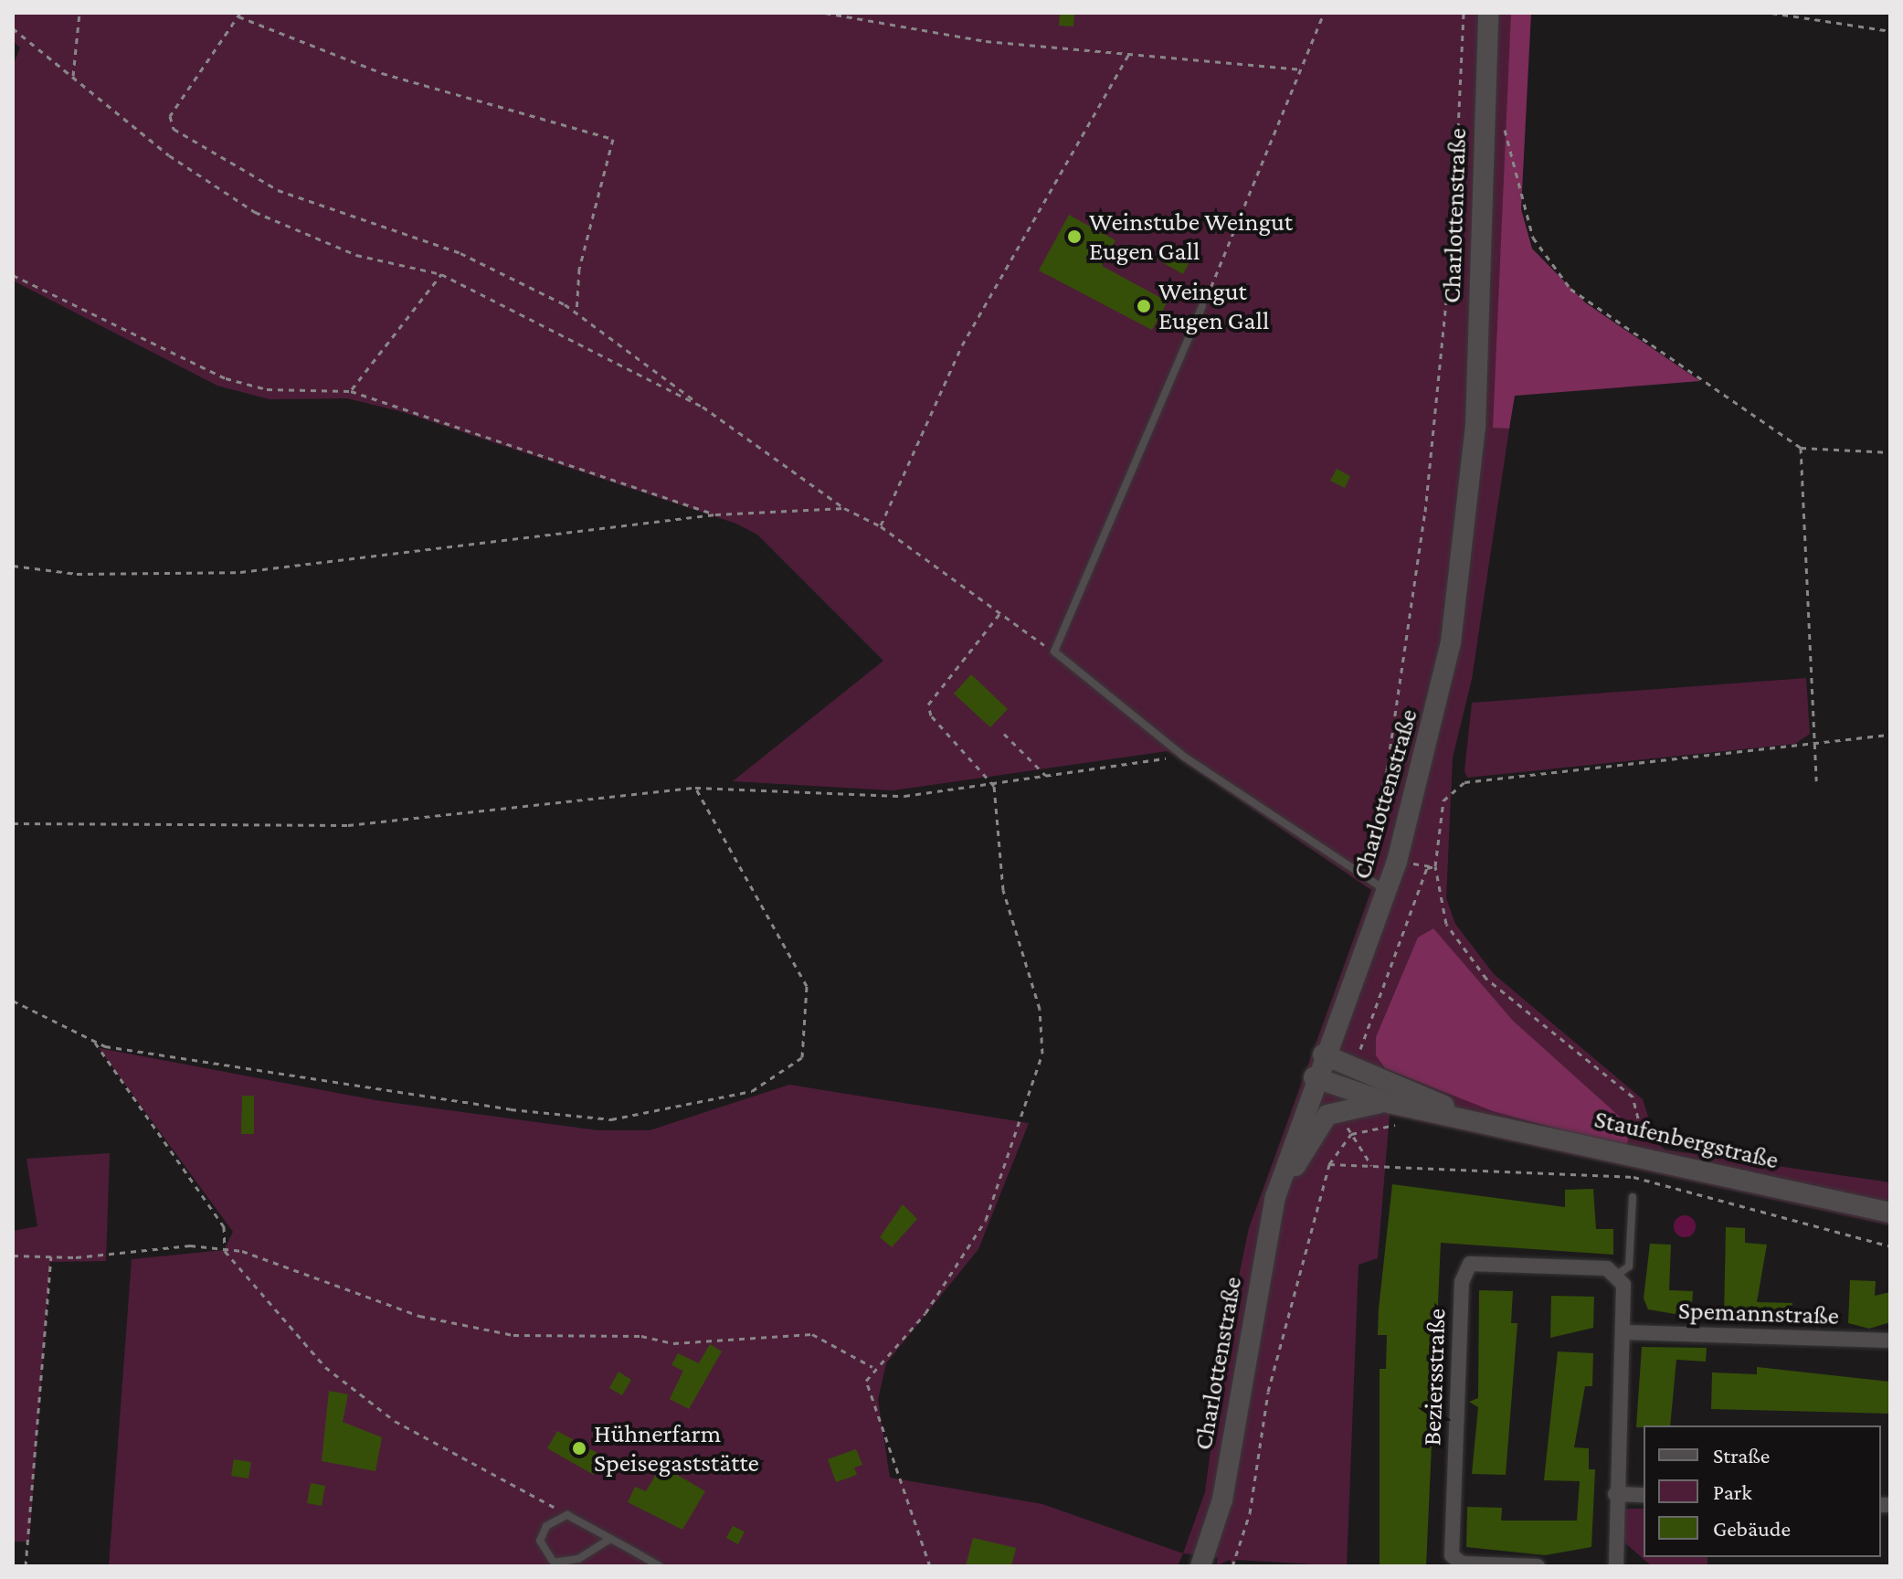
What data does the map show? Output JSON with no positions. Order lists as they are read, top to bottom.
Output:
{
  "streets": {
    "main road": ["Charlottenstraße", "Staufenbergstraße"],
    "street": ["Spemannstraße", "Beziersstraße"]
  },
  "crossings": [
    ["Charlottenstraße", "Staufenbergstraße"]
  ],
  "places": ["Weinstube Weingut Eugen Gall", "Weingut Eugen Gall", "Hühnerfarm Speisegaststätte"],
  "legend": ["Straße", "Park", "Gebäude"]
}
